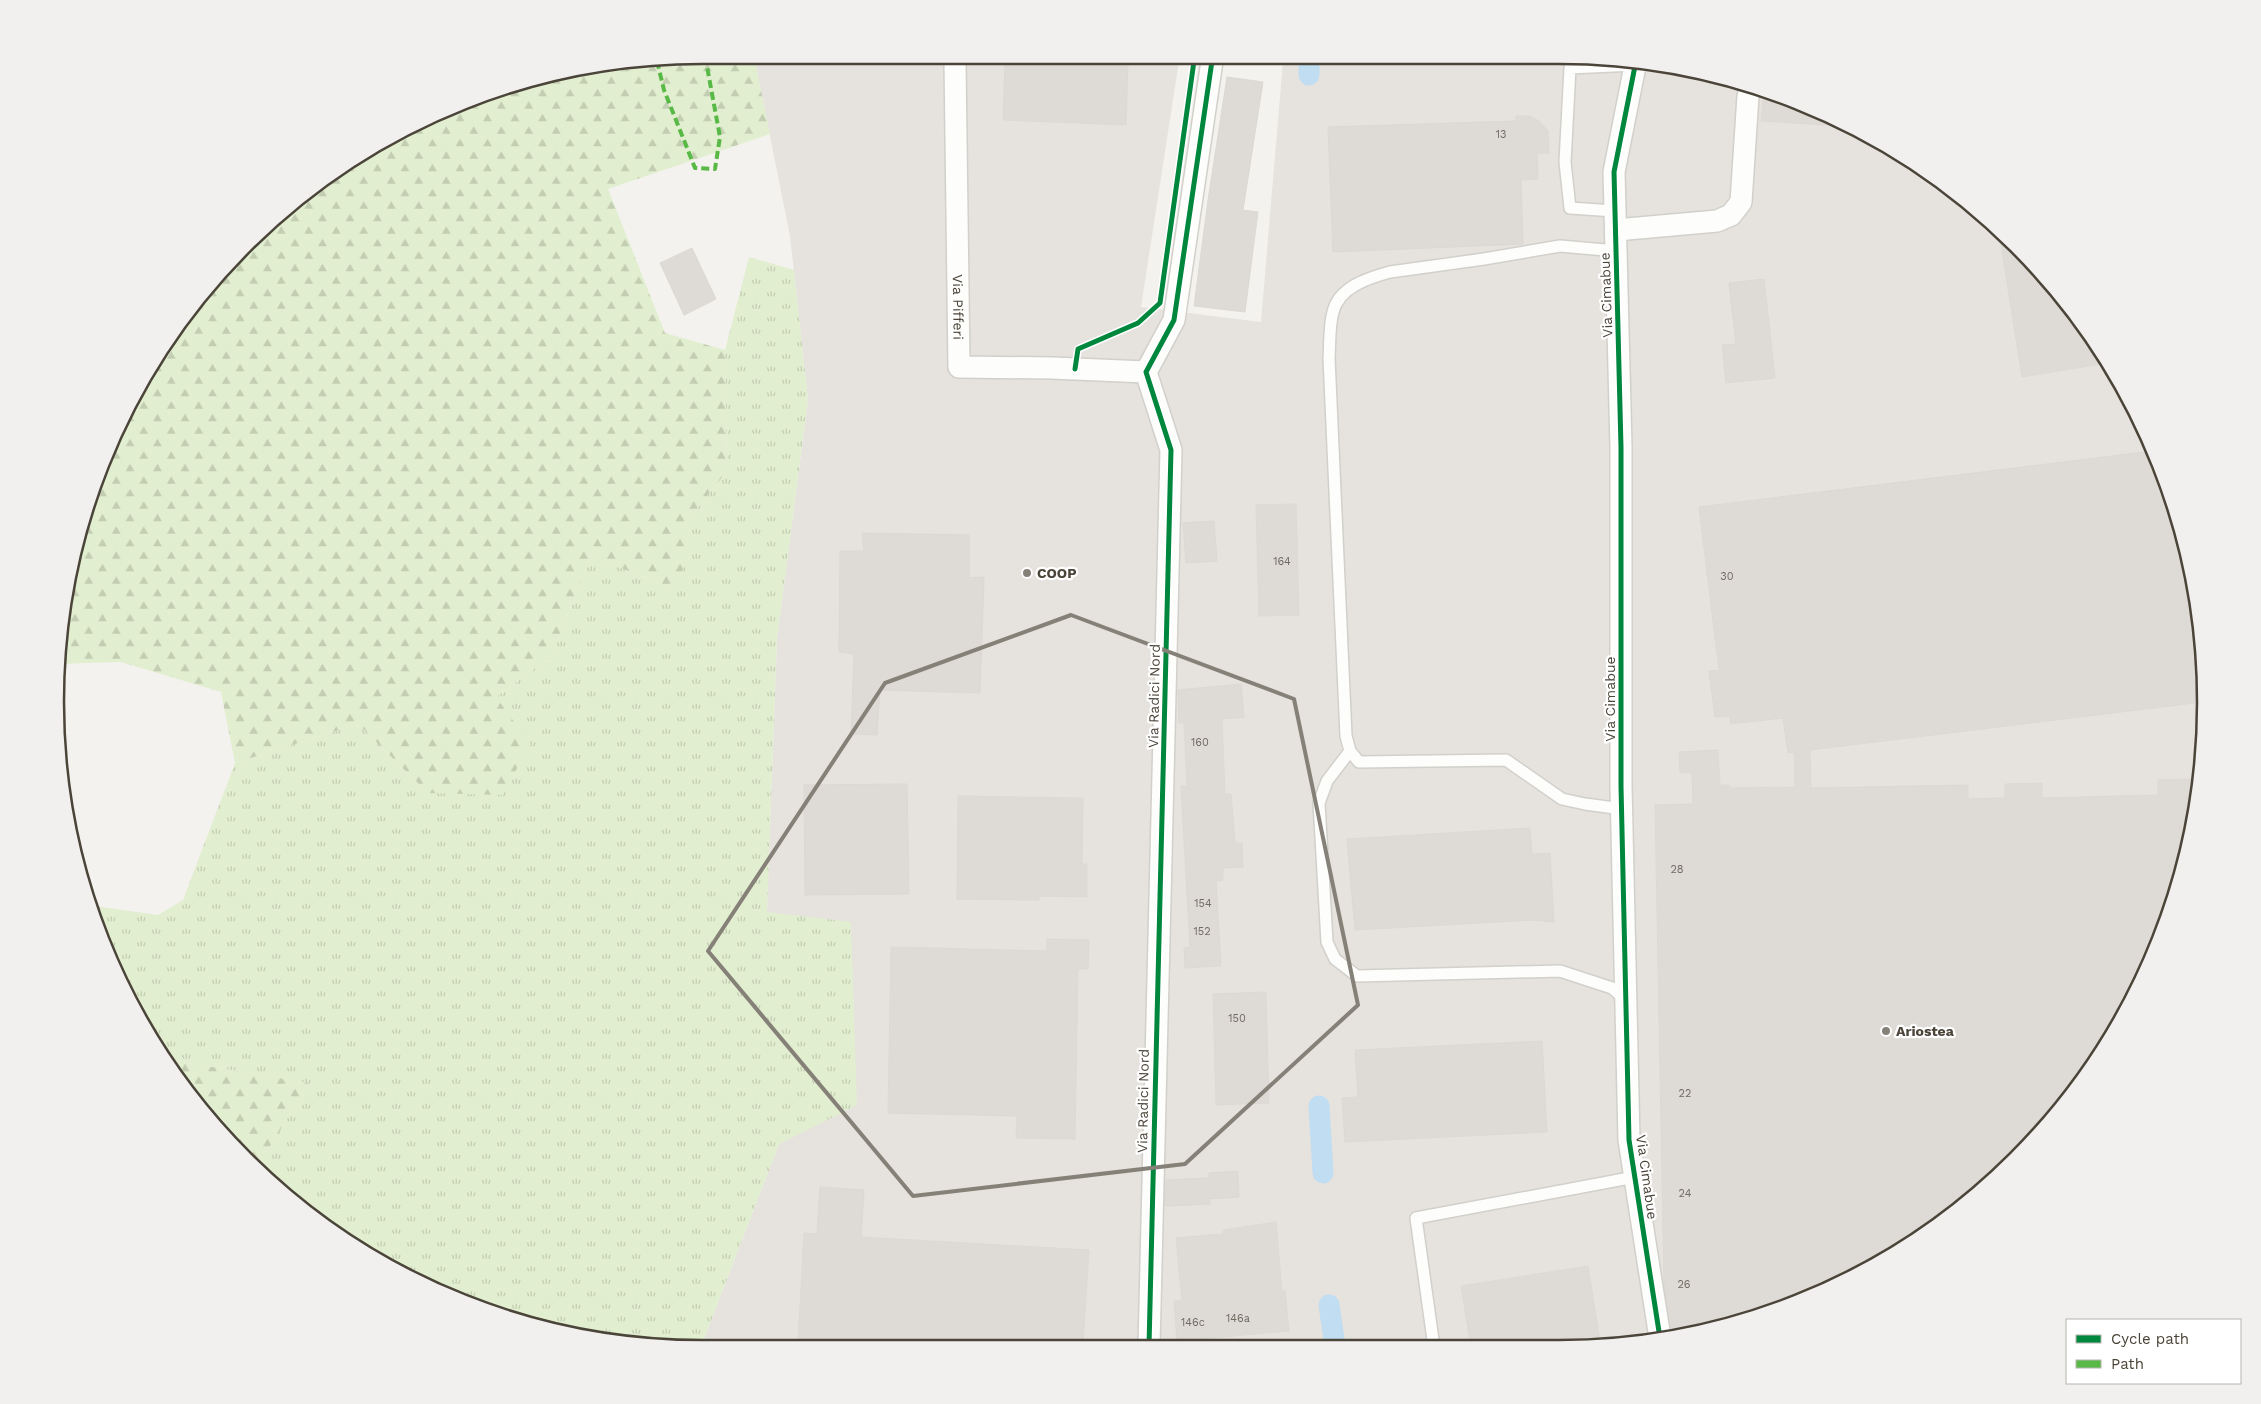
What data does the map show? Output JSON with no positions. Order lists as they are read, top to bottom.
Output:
{
  "streets": {
    "street": ["Via Cimabue", "Via Pifferi", "Via Radici Nord"]
  },
  "crossings": [
    ["Via Pifferi", "Via Radici Nord"]
  ],
  "places": ["COOP", "Ariostea"],
  "house_numbers": [
    "13",
    "164",
    "30",
    "160",
    "28",
    "154",
    "152",
    "150",
    "22",
    "24",
    "26",
    "146a",
    "146c"
  ],
  "legend": ["Cycle path", "Path"]
}
